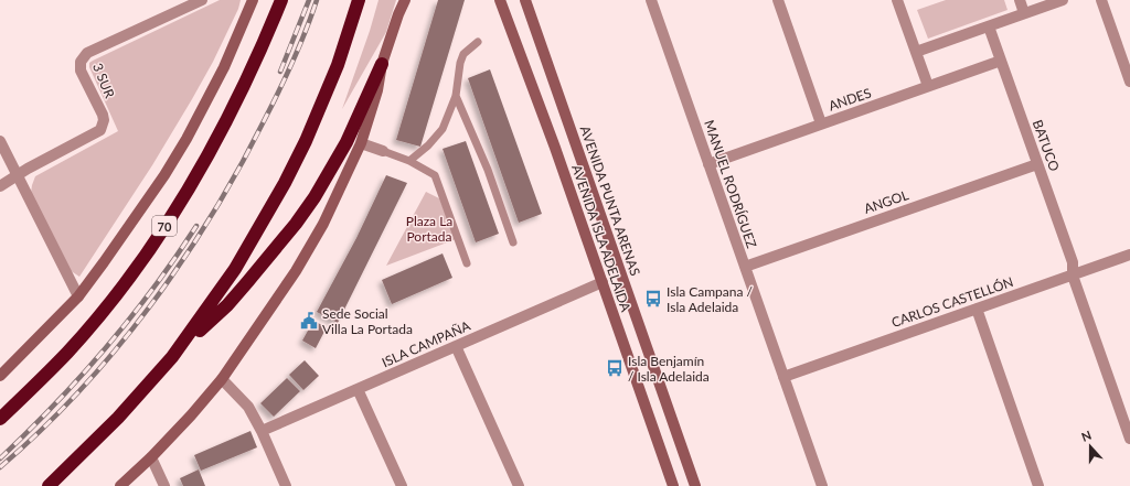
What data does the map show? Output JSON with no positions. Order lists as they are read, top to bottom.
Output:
{
  "streets": {
    "highway": ["70"],
    "main road": ["AVENIDA PUNTA ARENAS", "AVENIDA ISLA ADELAIDA"],
    "street": [
      "3 SUR",
      "ANDES",
      "BATUCO",
      "MANUEL RODRÍGUEZ",
      "ANGOL",
      "CARLOS CASTELLÓN",
      "ISLA CAMPAÑA"
    ]
  },
  "crossings": [
    ["ANDES", "BATUCO"],
    ["ANDES", "MANUEL RODRÍGUEZ"],
    ["BATUCO", "ANGOL"],
    ["BATUCO", "CARLOS CASTELLÓN"],
    ["MANUEL RODRÍGUEZ", "ANGOL"],
    ["MANUEL RODRÍGUEZ", "CARLOS CASTELLÓN"],
    ["AVENIDA ISLA ADELAIDA", "ISLA CAMPAÑA"]
  ],
  "parks": ["Plaza La Portada"],
  "places": {
    "bus stop": ["Isla Campana / Isla Adelaida", "Isla Benjamín / Isla Adelaida"],
    "public building": ["Sede Social Villa La Portada"]
  },
  "north": "top"
}
